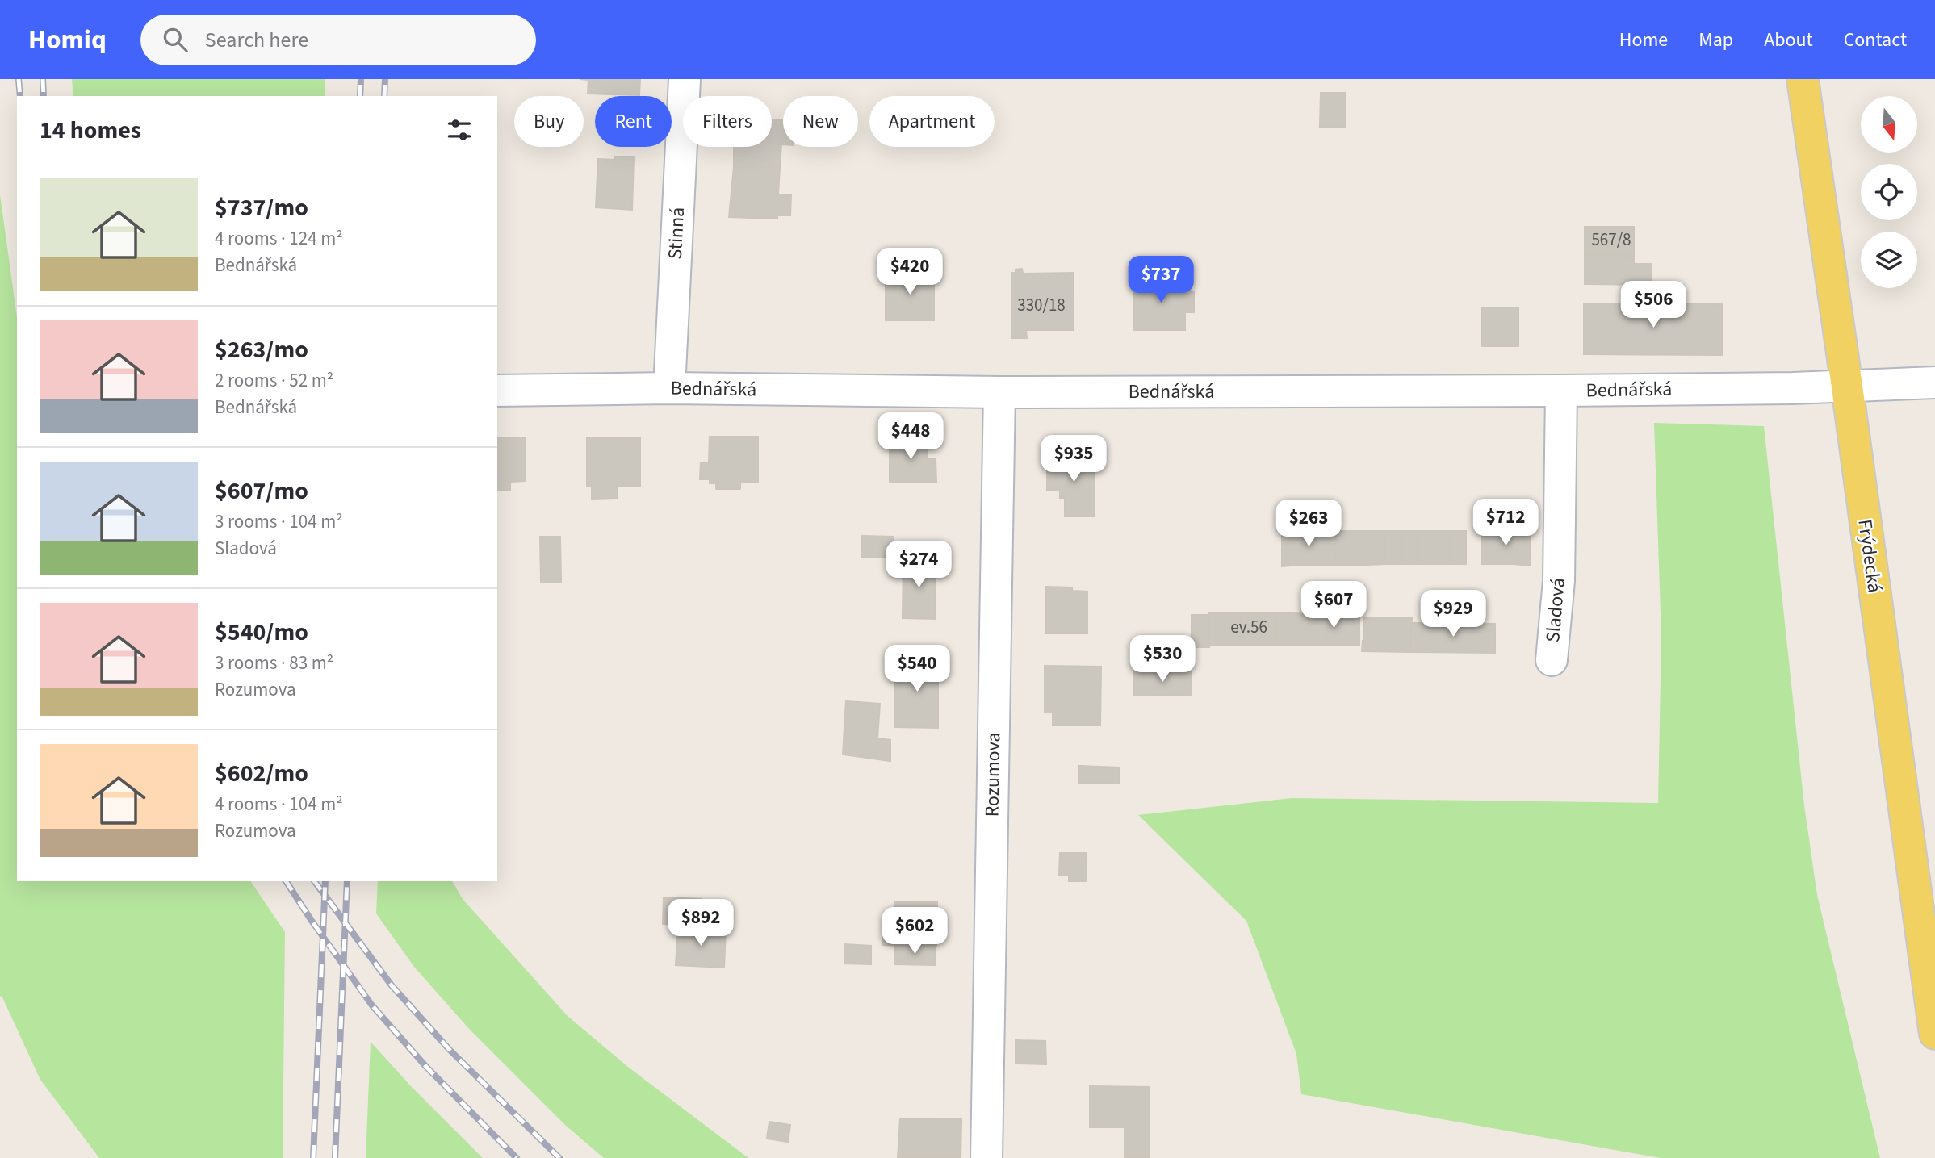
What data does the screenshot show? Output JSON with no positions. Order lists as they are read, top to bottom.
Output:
{
  "streets": {
    "main road": ["Frýdecká"],
    "street": [
      "Stinná",
      "Bednářská",
      "Sladová",
      "Rozumova"
    ]
  },
  "crossings": [
    ["Stinná", "Bednářská"],
    ["Bednářská", "Frýdecká"],
    ["Bednářská", "Sladová"],
    ["Bednářská", "Rozumova"]
  ],
  "house_numbers": ["567/8", "330/18", "ev.56"],
  "north": "bottom",
  "page": {
    "header": "Homiq",
    "search": "Search here",
    "nav": [
      "Home",
      "Map",
      "About",
      "Contact"
    ],
    "chip": [
      "Buy",
      "Rent",
      "Filters",
      "New",
      "Apartment"
    ],
    "heading": "14 homes",
    "list": [
      {
        "name": "$737/mo",
        "note": "4 rooms · 124 m² · Bednářská"
      },
      {
        "name": "$263/mo",
        "note": "2 rooms · 52 m² · Bednářská"
      },
      {
        "name": "$607/mo",
        "note": "3 rooms · 104 m² · Sladová"
      },
      {
        "name": "$540/mo",
        "note": "3 rooms · 83 m² · Rozumova"
      },
      {
        "name": "$602/mo",
        "note": "4 rooms · 104 m² · Rozumova"
      }
    ],
    "price": [
      "$420",
      "$737",
      "$506",
      "$448",
      "$935",
      "$712",
      "$263",
      "$274",
      "$607",
      "$929",
      "$530",
      "$540",
      "$892",
      "$602"
    ]
  }
}
